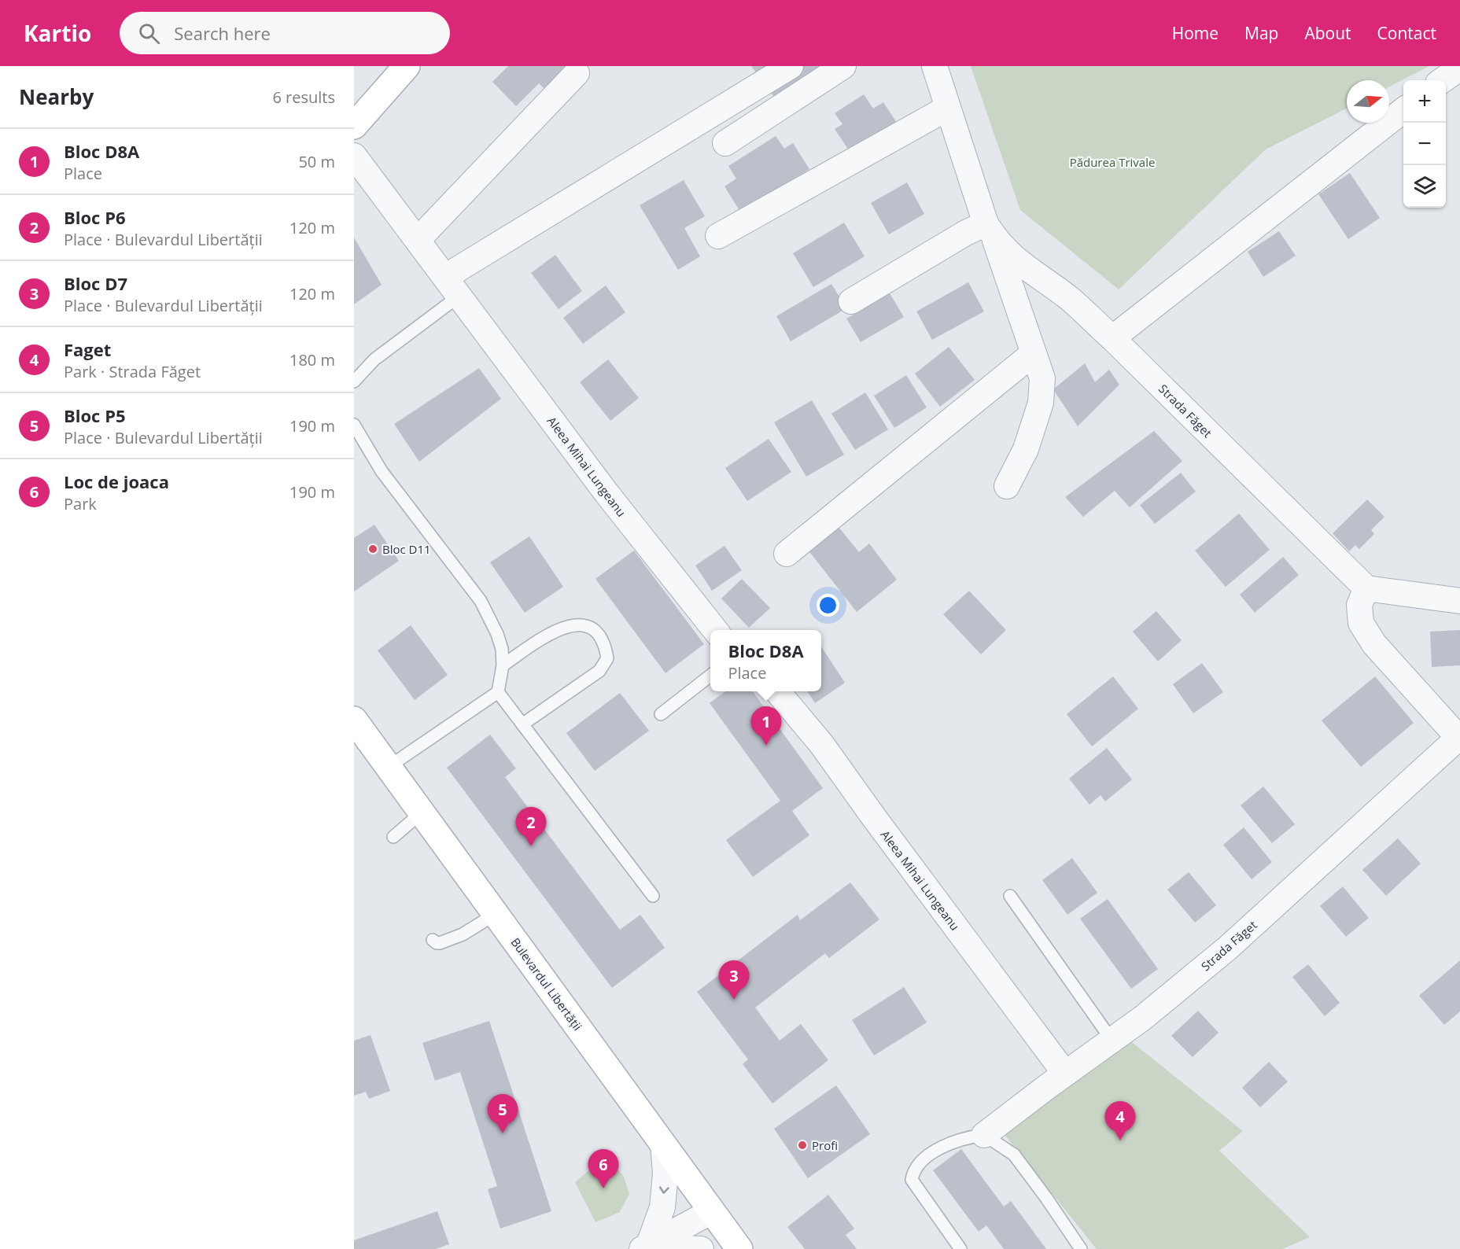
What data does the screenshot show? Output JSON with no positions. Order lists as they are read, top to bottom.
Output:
{
  "streets": {
    "main road": ["Bulevardul Libertății"],
    "street": ["Strada Făget", "Aleea Mihai Lungeanu"]
  },
  "crossings": [
    ["Strada Făget", "Aleea Mihai Lungeanu"]
  ],
  "parks": ["Pădurea Trivale"],
  "places": ["Bloc D11", "Profi"],
  "north": "right",
  "page": {
    "header": "Kartio",
    "search": "Search here",
    "nav": [
      "Home",
      "Map",
      "About",
      "Contact"
    ],
    "heading": ["Nearby", "6 results"],
    "map_buttons": ["+", "−"],
    "list": [
      {
        "mark": "1",
        "name": "Bloc D8A",
        "note": "Place",
        "value": "50 m"
      },
      {
        "mark": "2",
        "name": "Bloc P6",
        "note": "Place · Bulevardul Libertății",
        "value": "120 m"
      },
      {
        "mark": "3",
        "name": "Bloc D7",
        "note": "Place · Bulevardul Libertății",
        "value": "120 m"
      },
      {
        "mark": "4",
        "name": "Faget",
        "note": "Park · Strada Făget",
        "value": "180 m"
      },
      {
        "mark": "5",
        "name": "Bloc P5",
        "note": "Place · Bulevardul Libertății",
        "value": "190 m"
      },
      {
        "mark": "6",
        "name": "Loc de joaca",
        "note": "Park",
        "value": "190 m"
      }
    ],
    "popup": ["Bloc D8A", "Place"],
    "pins": [
      "1",
      "2",
      "3",
      "5",
      "4",
      "6"
    ]
  }
}
